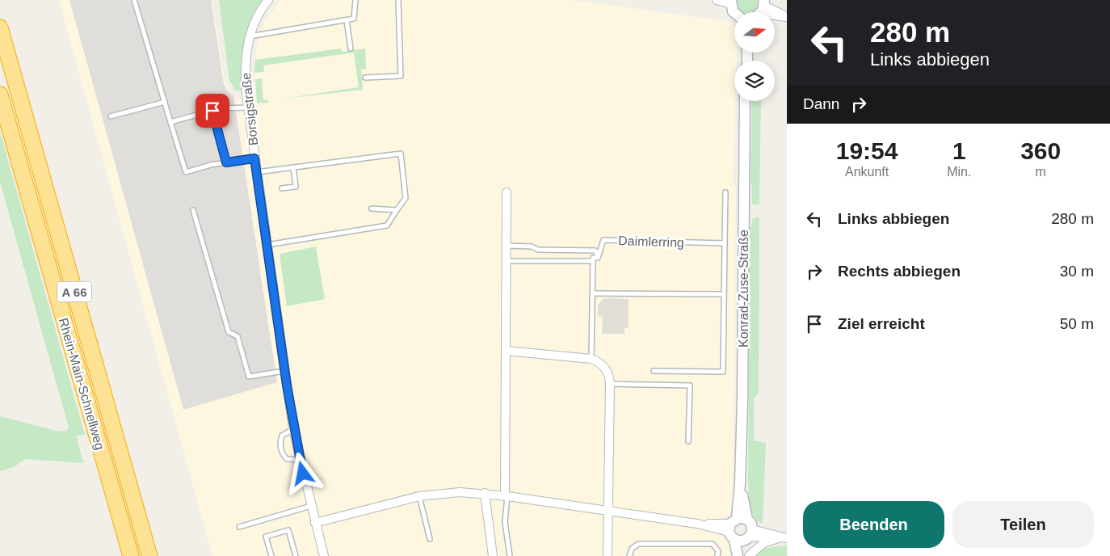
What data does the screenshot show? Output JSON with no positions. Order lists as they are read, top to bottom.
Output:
{
  "streets": {
    "highway": ["A 66", "Rhein-Main-Schnellweg"],
    "street": ["Borsigstraße", "Konrad-Zuse-Straße"],
    "lane": ["Daimlerring"]
  },
  "north": "right",
  "page": {
    "turn": ["280 m", "Links abbiegen"],
    "then": "Dann",
    "eta": [
      "19:54",
      "Ankunft",
      "1",
      "Min.",
      "360",
      "m"
    ],
    "list": [
      {
        "name": "Links abbiegen",
        "value": "280 m"
      },
      {
        "name": "Rechts abbiegen",
        "value": "30 m"
      },
      {
        "name": "Ziel erreicht",
        "value": "50 m"
      }
    ],
    "buttons": ["Beenden", "Teilen"]
  }
}
